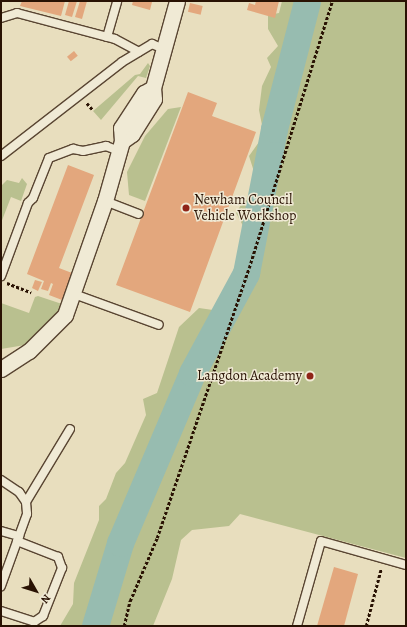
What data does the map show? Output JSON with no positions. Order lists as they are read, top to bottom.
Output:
{
  "places": ["Newham Council Vehicle Workshop", "Langdon Academy"],
  "north": "bottom right"
}
